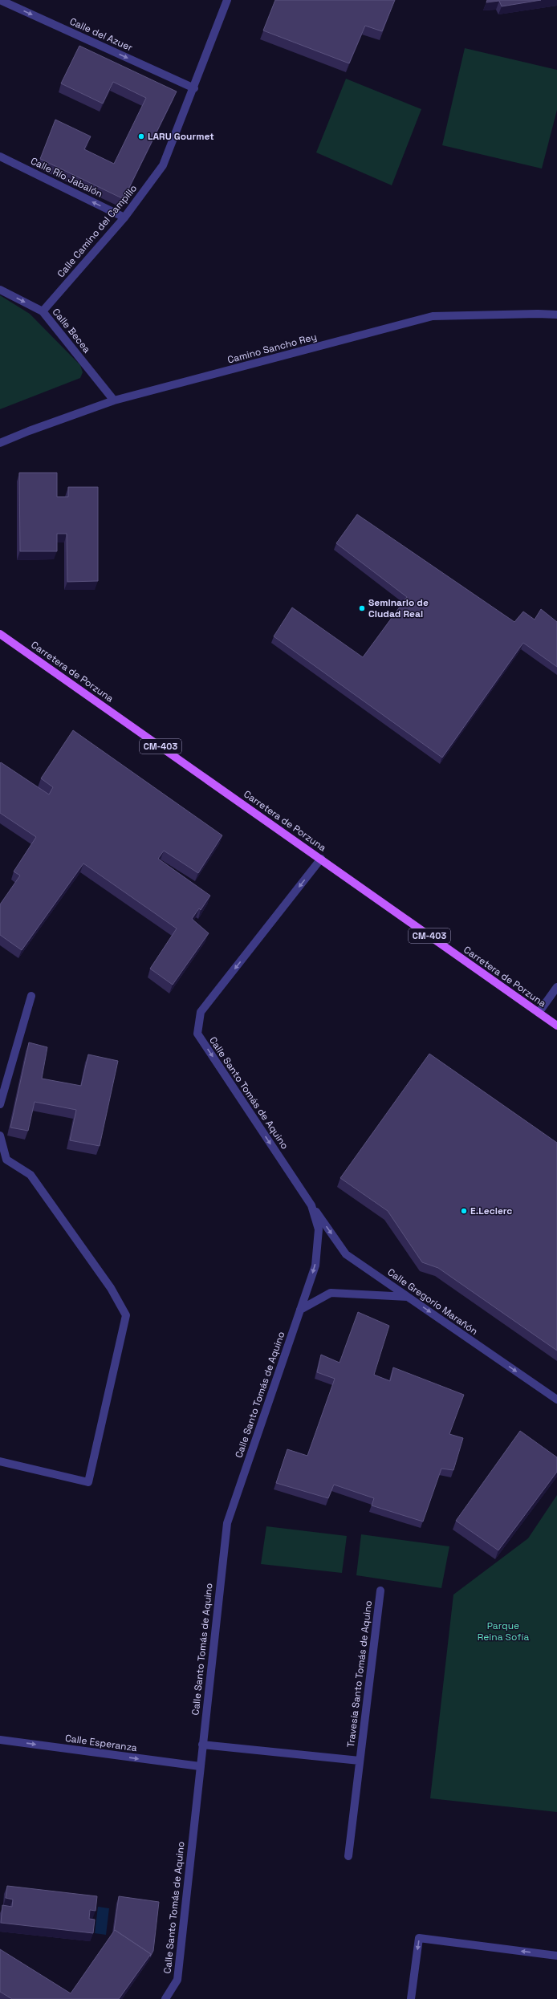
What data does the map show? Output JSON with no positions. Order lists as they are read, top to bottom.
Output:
{
  "streets": {
    "main road": ["Carretera de Porzuna", "CM-403"],
    "street": [
      "Calle del Azuer",
      "Calle Río Jabalón",
      "Calle Camino del Campillo",
      "Calle Becea",
      "Camino Sancho Rey",
      "Calle Santo Tomás de Aquino",
      "Calle Gregorio Marañón",
      "Travesía Santo Tomás de Aquino",
      "Calle Esperanza"
    ]
  },
  "crossings": [
    ["Calle del Azuer", "Calle Camino del Campillo"],
    ["Calle Río Jabalón", "Calle Camino del Campillo"],
    ["Calle Camino del Campillo", "Calle Becea"],
    ["Calle Becea", "Camino Sancho Rey"],
    ["Carretera de Porzuna", "Calle Santo Tomás de Aquino"],
    ["Calle Santo Tomás de Aquino", "Calle Gregorio Marañón"],
    ["Calle Santo Tomás de Aquino", "Travesía Santo Tomás de Aquino"],
    ["Calle Santo Tomás de Aquino", "Calle Esperanza"]
  ],
  "one_way": [
    "Calle del Azuer",
    "Calle Río Jabalón",
    "Calle Santo Tomás de Aquino",
    "Calle Gregorio Marañón",
    "Calle Esperanza"
  ],
  "parks": ["Parque Reina Sofía"],
  "places": ["LARU Gourmet", "Seminario de Ciudad Real", "E.Leclerc"]
}
